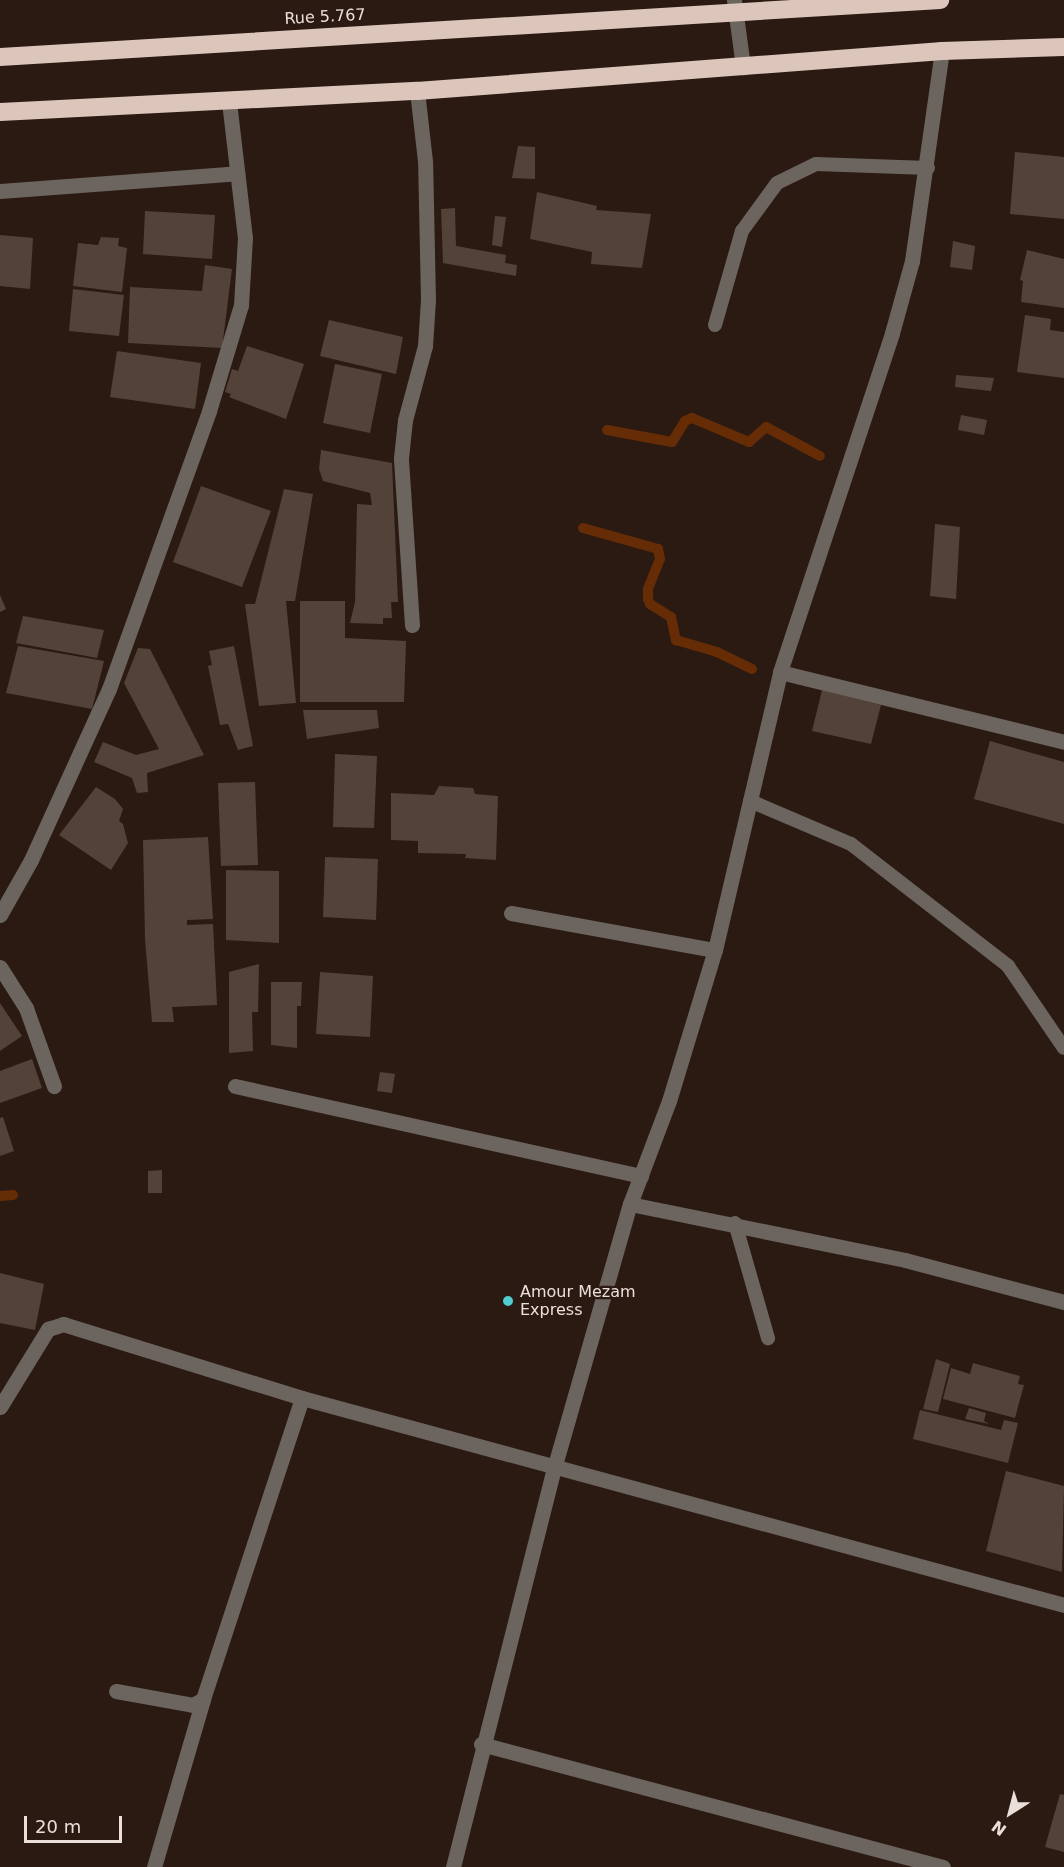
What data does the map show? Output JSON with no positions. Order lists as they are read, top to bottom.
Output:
{
  "streets": {
    "highway": ["Rue 5.767"]
  },
  "places": ["Amour Mezam Express"],
  "scale_bar": "20 m",
  "north": "bottom left"
}
